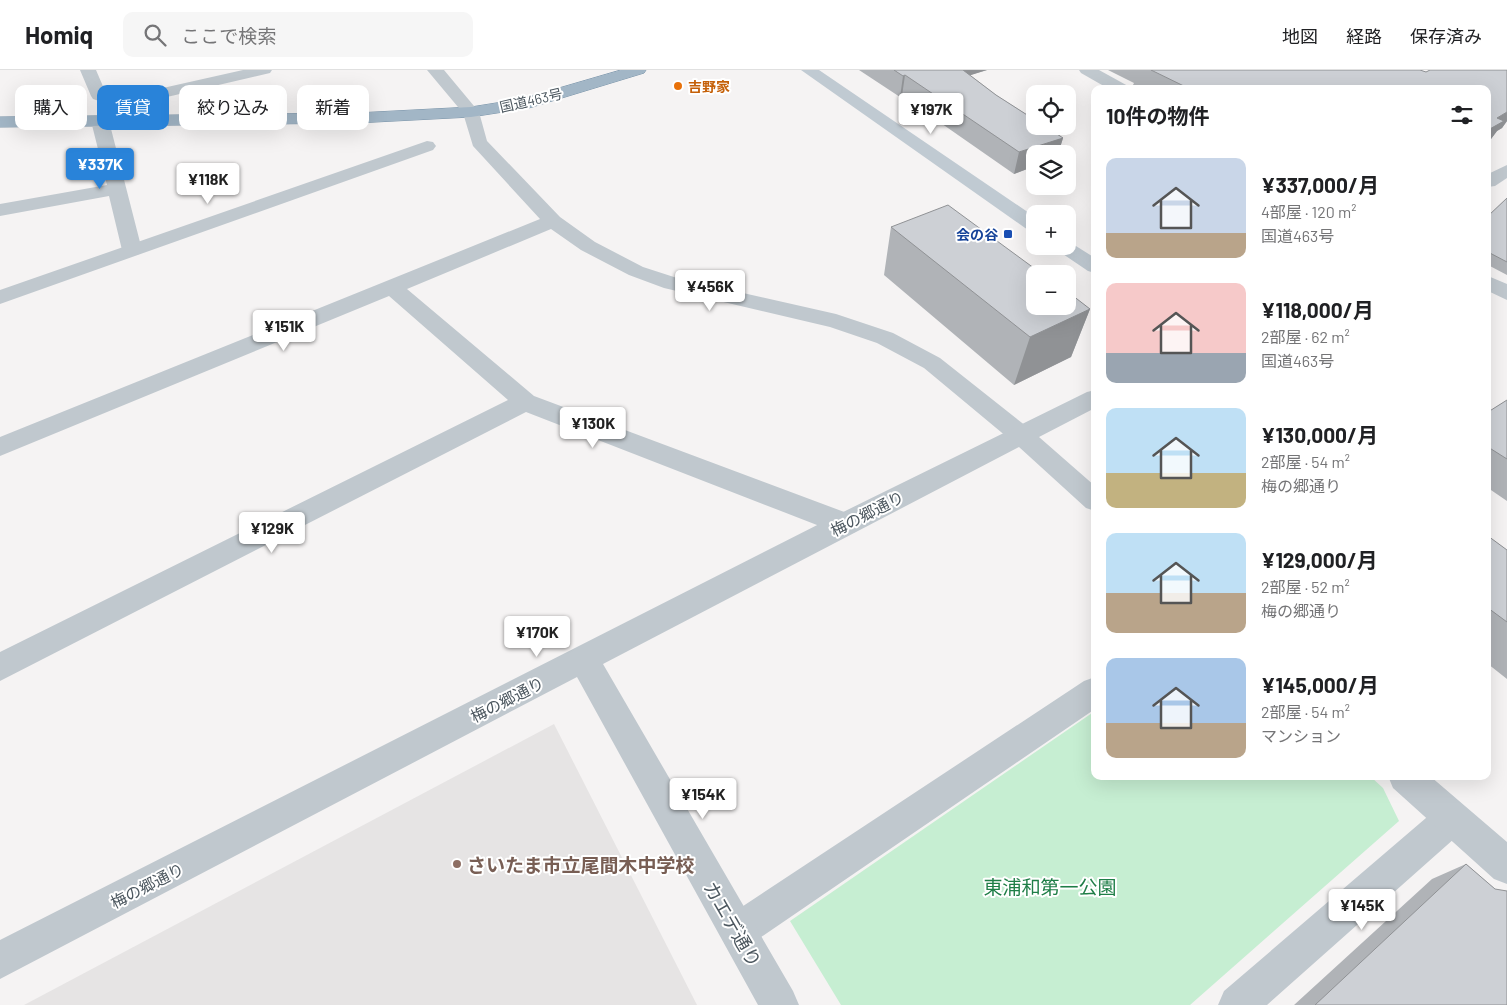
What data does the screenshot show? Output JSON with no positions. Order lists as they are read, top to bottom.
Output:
{
  "streets": {
    "highway": ["国道463号"],
    "street": ["梅の郷通り", "カエデ通り"]
  },
  "crossings": [
    ["梅の郷通り", "カエデ通り"]
  ],
  "parks": ["東浦和第一公園"],
  "places": {
    "other": ["吉野家", "さいたま市立尾間木中学校"],
    "transit": ["会の谷"]
  },
  "page": {
    "header": "Homiq",
    "search": "ここで検索",
    "nav": ["地図", "経路", "保存済み"],
    "map_buttons": ["+", "−"],
    "chip": [
      "購入",
      "賃貸",
      "絞り込み",
      "新着"
    ],
    "heading": "10件の物件",
    "price": [
      "¥197K",
      "¥337K",
      "¥118K",
      "¥456K",
      "¥151K",
      "¥130K",
      "¥129K",
      "¥170K",
      "¥154K",
      "¥145K"
    ],
    "list": [
      {
        "name": "¥337,000/月",
        "note": "4部屋 · 120 m² · 国道463号"
      },
      {
        "name": "¥118,000/月",
        "note": "2部屋 · 62 m² · 国道463号"
      },
      {
        "name": "¥130,000/月",
        "note": "2部屋 · 54 m² · 梅の郷通り"
      },
      {
        "name": "¥129,000/月",
        "note": "2部屋 · 52 m² · 梅の郷通り"
      },
      {
        "name": "¥145,000/月",
        "note": "2部屋 · 54 m² · マンション"
      }
    ]
  }
}
